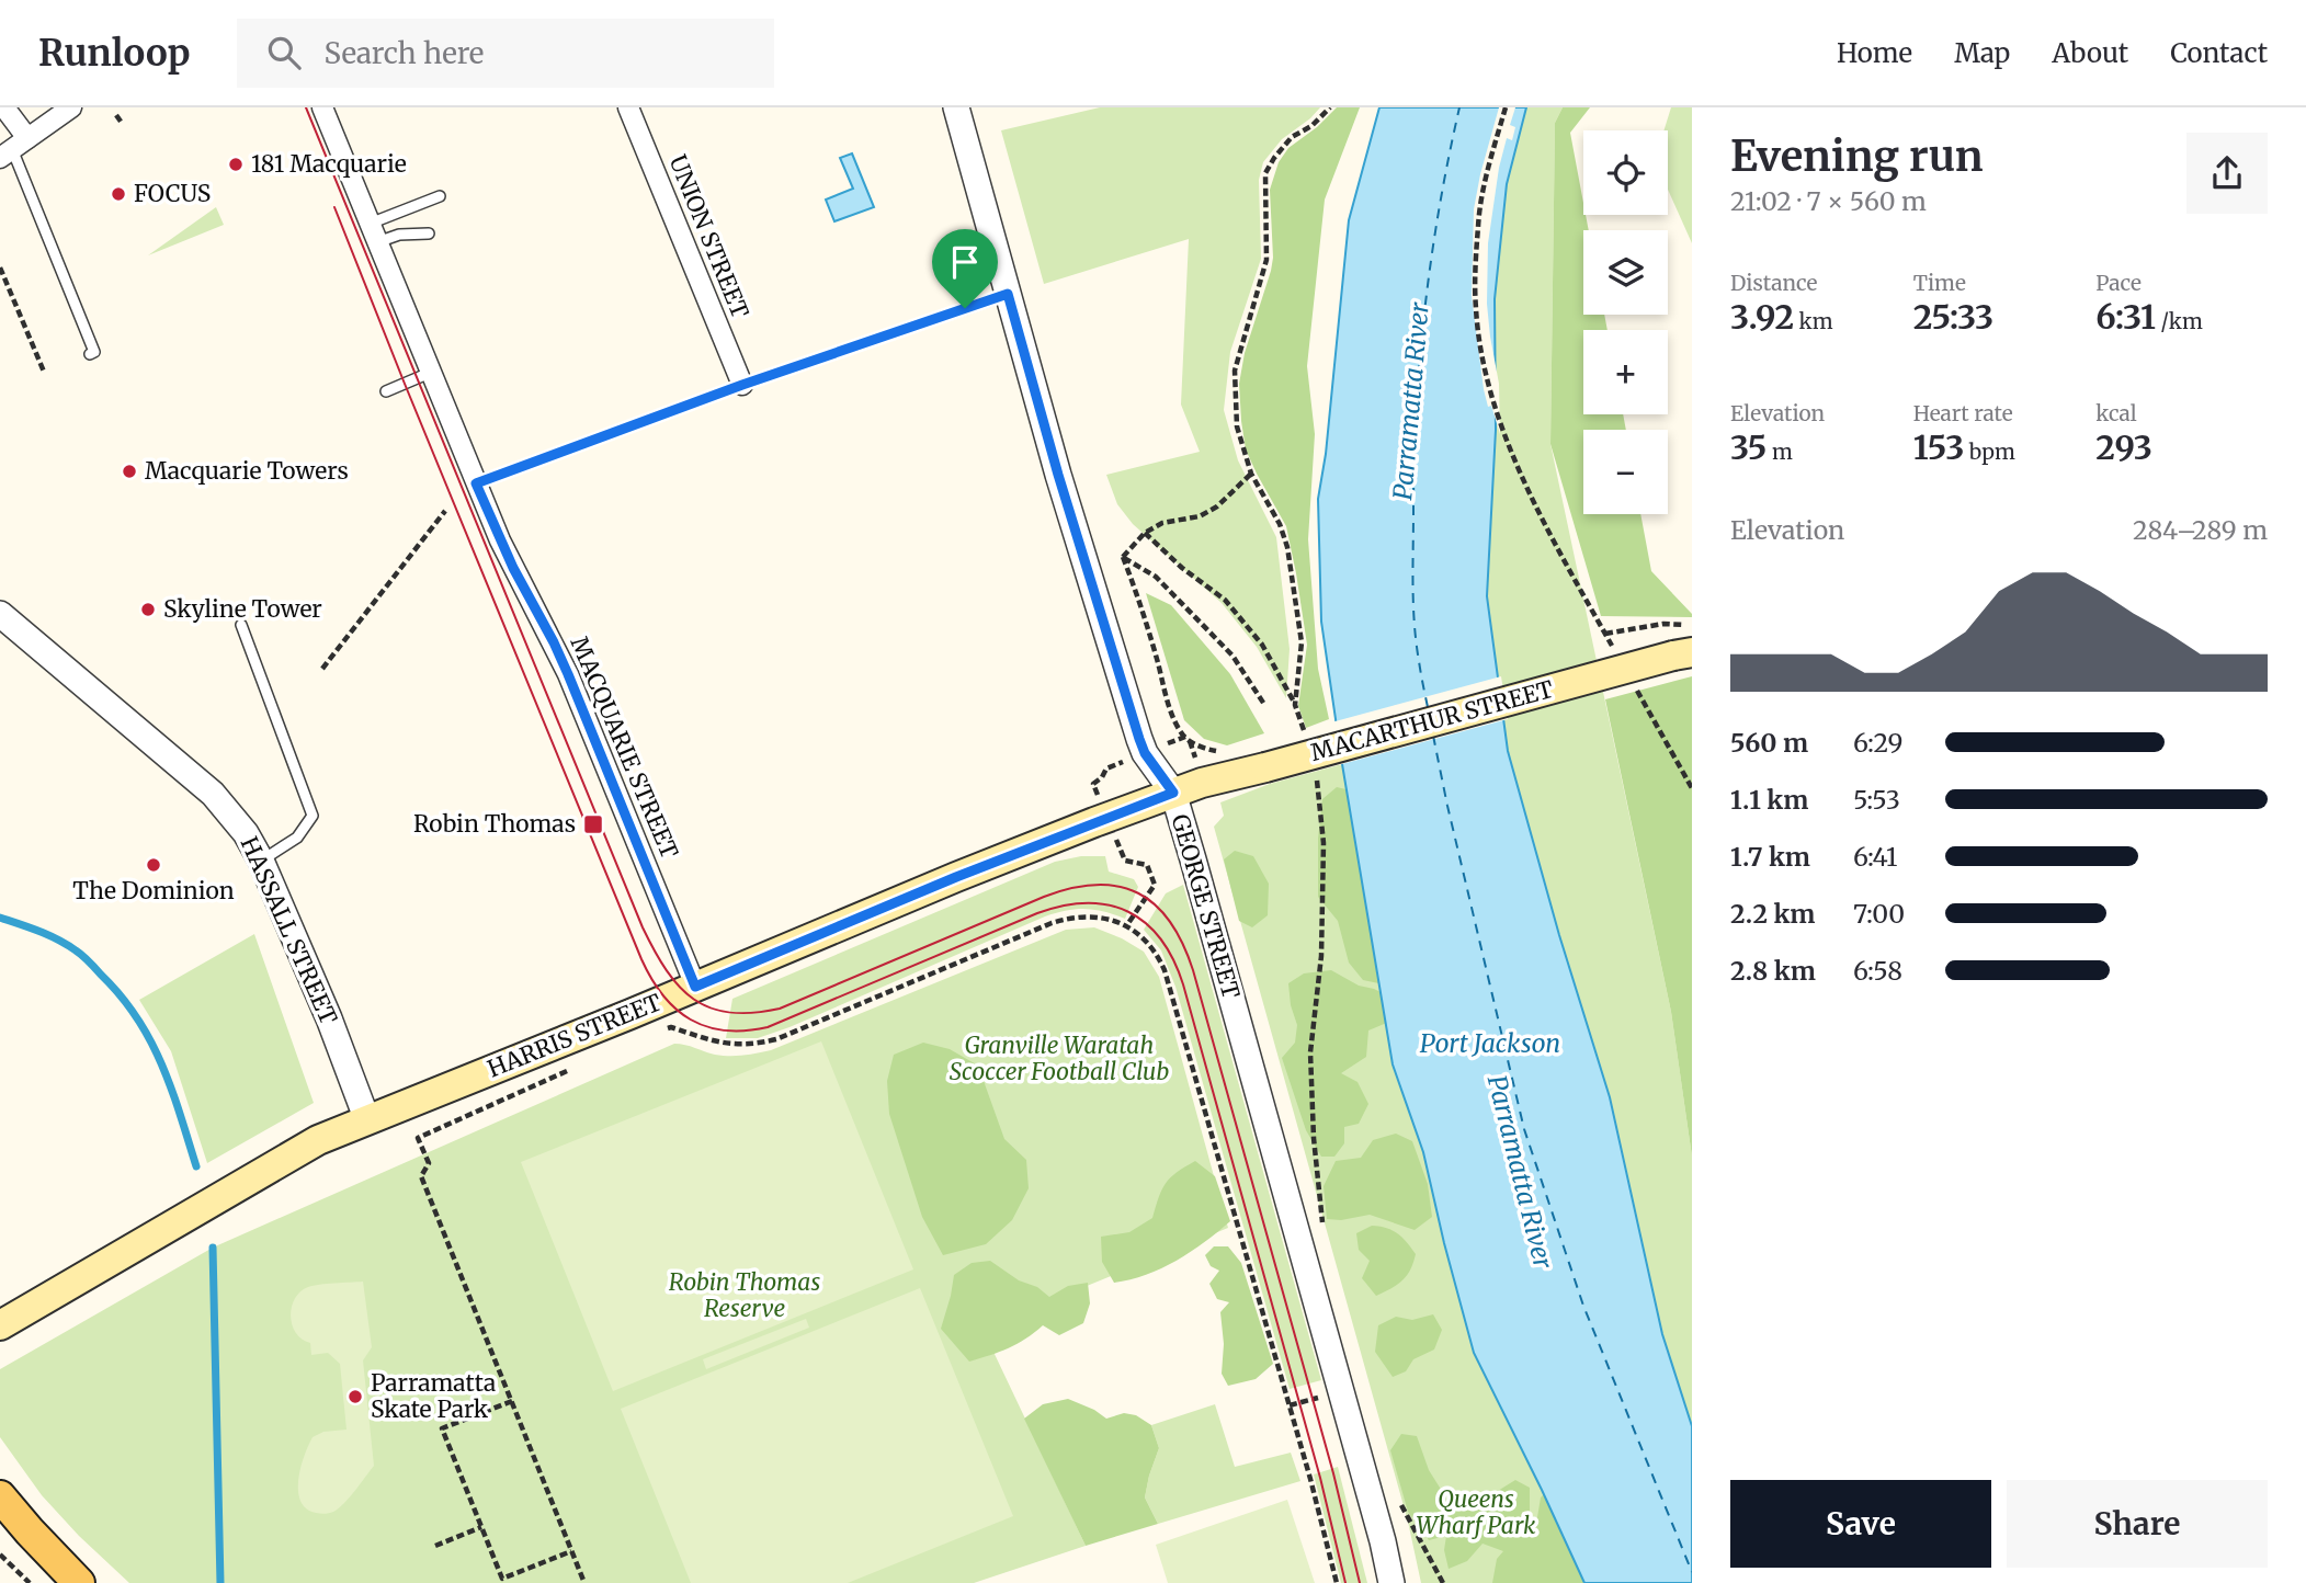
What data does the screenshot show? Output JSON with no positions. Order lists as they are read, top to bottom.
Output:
{
  "streets": {
    "main road": ["MACARTHUR STREET", "HARRIS STREET"],
    "street": [
      "UNION STREET",
      "MACQUARIE STREET",
      "GEORGE STREET",
      "HASSALL STREET"
    ]
  },
  "crossings": [
    ["MACARTHUR STREET", "GEORGE STREET"],
    ["MACARTHUR STREET", "HARRIS STREET"],
    ["MACQUARIE STREET", "HARRIS STREET"],
    ["GEORGE STREET", "HARRIS STREET"],
    ["HASSALL STREET", "HARRIS STREET"]
  ],
  "water": ["Parramatta River", "Port Jackson"],
  "parks": ["Granville Waratah Scoccer Football Club", "Robin Thomas Reserve", "Queens Wharf Park"],
  "places": {
    "other": [
      "181 Macquarie",
      "FOCUS",
      "Macquarie Towers",
      "Skyline Tower",
      "The Dominion",
      "Parramatta Skate Park"
    ],
    "transit": ["Robin Thomas"]
  },
  "page": {
    "header": "Runloop",
    "search": "Search here",
    "nav": [
      "Home",
      "Map",
      "About",
      "Contact"
    ],
    "heading": ["Evening run", "21:02 · 7 × 560 m"],
    "map_buttons": ["+", "−"],
    "stats": [
      ["Distance", "3.92 km"],
      ["Time", "25:33"],
      ["Pace", "6:31 /km"],
      ["Elevation", "35 m"],
      ["Heart rate", "153 bpm"],
      ["kcal", "293"]
    ],
    "chart": ["Elevation", "284–289 m"],
    "list": [
      {
        "name": "560 m",
        "note": "6:29"
      },
      {
        "name": "1.1 km",
        "note": "5:53"
      },
      {
        "name": "1.7 km",
        "note": "6:41"
      },
      {
        "name": "2.2 km",
        "note": "7:00"
      },
      {
        "name": "2.8 km",
        "note": "6:58"
      }
    ],
    "buttons": ["Save", "Share"]
  }
}
